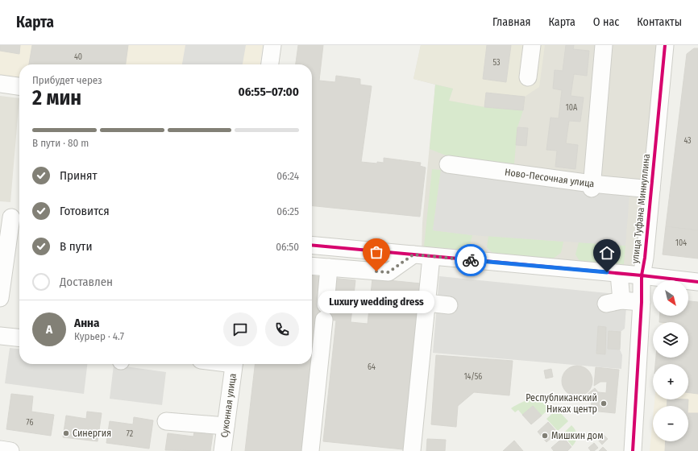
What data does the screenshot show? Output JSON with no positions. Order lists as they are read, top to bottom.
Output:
{
  "streets": {
    "street": ["Ново-Песочная улица", "улица Туфана Миннуллина", "Суконная улица"]
  },
  "crossings": [
    ["Ново-Песочная улица", "улица Туфана Миннуллина"]
  ],
  "places": [
    "Luxury wedding dress",
    "Республиканский Никах центр",
    "Синергия",
    "Мишкин дом"
  ],
  "house_numbers": [
    "40",
    "53",
    "10А",
    "43",
    "104",
    "64",
    "14/56",
    "76",
    "72"
  ],
  "north": "bottom right",
  "page": {
    "header": "Карта",
    "nav": [
      "Главная",
      "Карта",
      "О нас",
      "Контакты"
    ],
    "heading": ["2 мин", "Прибудет через", "06:55–07:00"],
    "panel": ["Анна", "Курьер · 4.7"],
    "bar": "В пути · 80 m",
    "list": [
      ["Принят", "06:24"],
      ["Готовится", "06:25"],
      ["В пути", "06:50"],
      "Доставлен"
    ],
    "map_buttons": ["+", "−"],
    "bubble": "Luxury wedding dress",
    "round": "А"
  }
}
